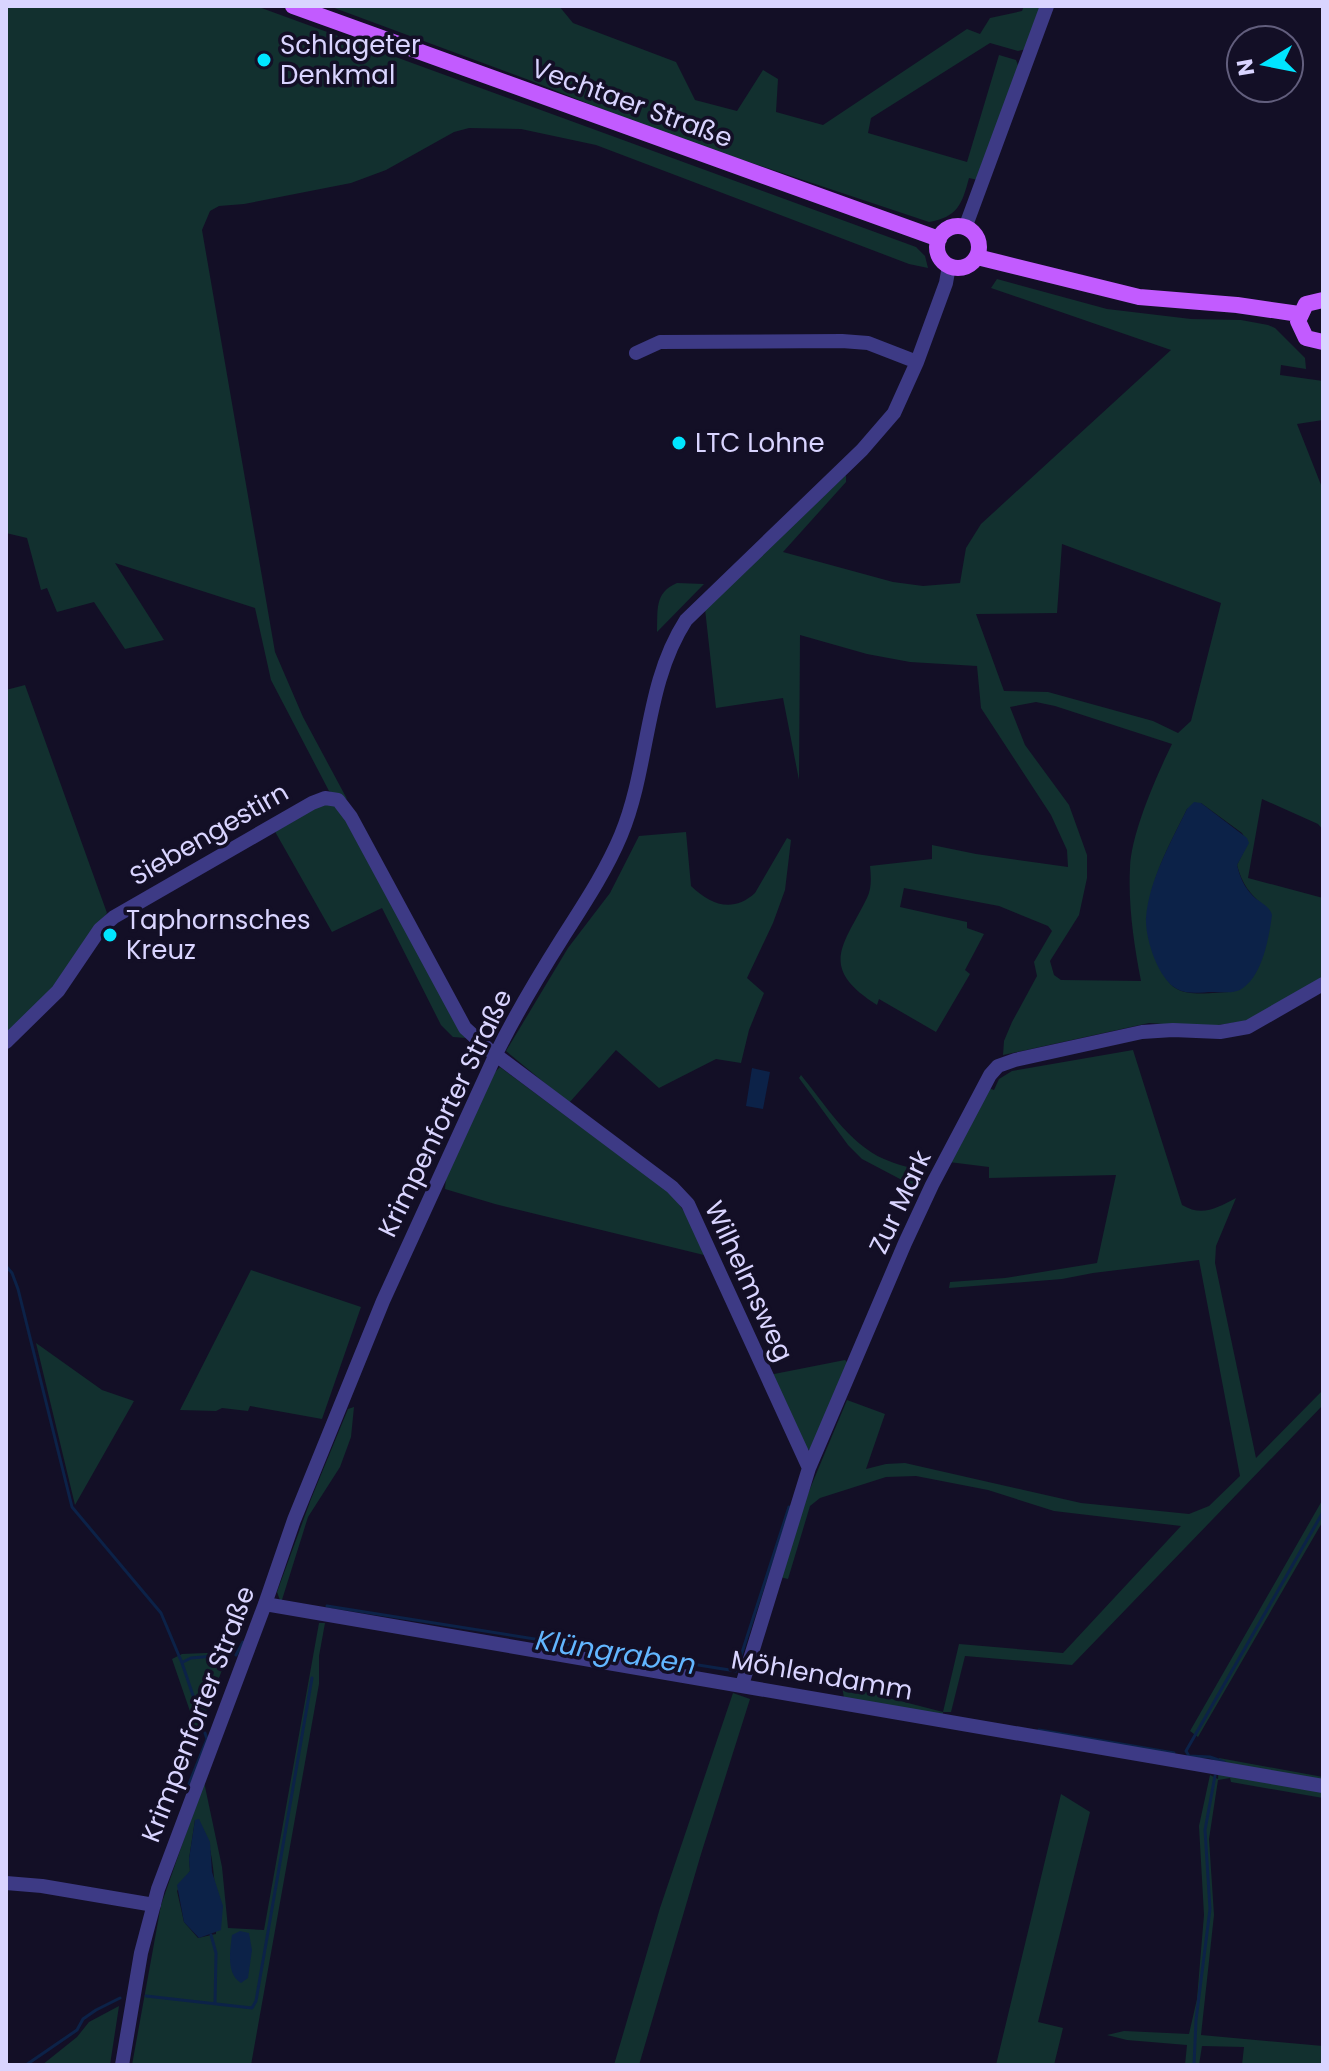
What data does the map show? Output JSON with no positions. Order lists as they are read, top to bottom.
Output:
{
  "streets": {
    "main road": ["Vechtaer Straße"],
    "street": [
      "Siebengestirn",
      "Krimpenforter Straße",
      "Zur Mark",
      "Wilhelmsweg",
      "Möhlendamm"
    ]
  },
  "crossings": [
    ["Vechtaer Straße", "Krimpenforter Straße"],
    ["Siebengestirn", "Krimpenforter Straße"],
    ["Siebengestirn", "Wilhelmsweg"],
    ["Krimpenforter Straße", "Wilhelmsweg"],
    ["Krimpenforter Straße", "Möhlendamm"],
    ["Zur Mark", "Wilhelmsweg"],
    ["Zur Mark", "Möhlendamm"]
  ],
  "water": ["Klüngraben"],
  "places": ["Schlageter Denkmal", "LTC Lohne", "Taphornsches Kreuz"],
  "north": "left"
}
